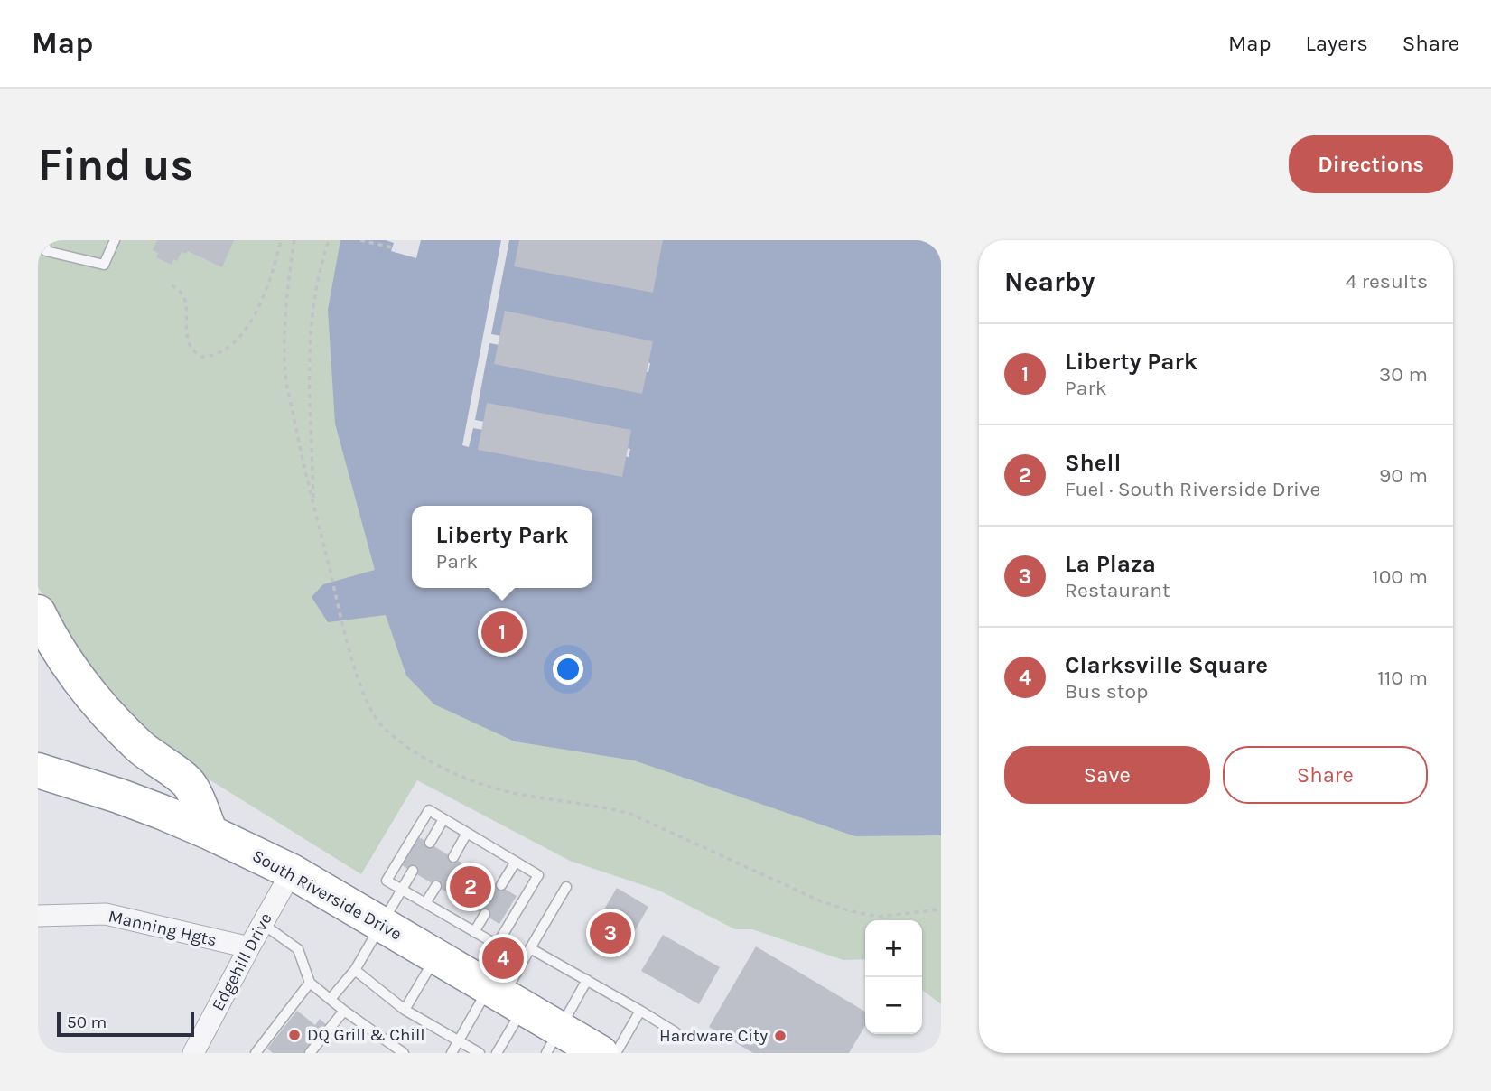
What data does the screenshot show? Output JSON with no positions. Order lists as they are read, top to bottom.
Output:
{
  "streets": {
    "highway": ["South Riverside Drive"],
    "street": ["Manning Hgts", "Edgehill Drive"]
  },
  "crossings": [
    ["South Riverside Drive", "Edgehill Drive"],
    ["Manning Hgts", "Edgehill Drive"]
  ],
  "places": ["DQ Grill & Chill", "Hardware City"],
  "scale_bar": "50 m",
  "page": {
    "header": "Map",
    "nav": ["Map", "Layers", "Share"],
    "buttons": [
      "Directions",
      ["Save", "Share"]
    ],
    "title": "Find us",
    "heading": ["Nearby", "4 results"],
    "list": [
      {
        "mark": "1",
        "name": "Liberty Park",
        "note": "Park",
        "value": "30 m"
      },
      {
        "mark": "2",
        "name": "Shell",
        "note": "Fuel · South Riverside Drive",
        "value": "90 m"
      },
      {
        "mark": "3",
        "name": "La Plaza",
        "note": "Restaurant",
        "value": "100 m"
      },
      {
        "mark": "4",
        "name": "Clarksville Square",
        "note": "Bus stop",
        "value": "110 m"
      }
    ],
    "popup": ["Liberty Park", "Park"],
    "pins": [
      "1",
      "2",
      "3",
      "4"
    ],
    "map_buttons": ["+", "−"],
    "scale": "50 m"
  }
}
